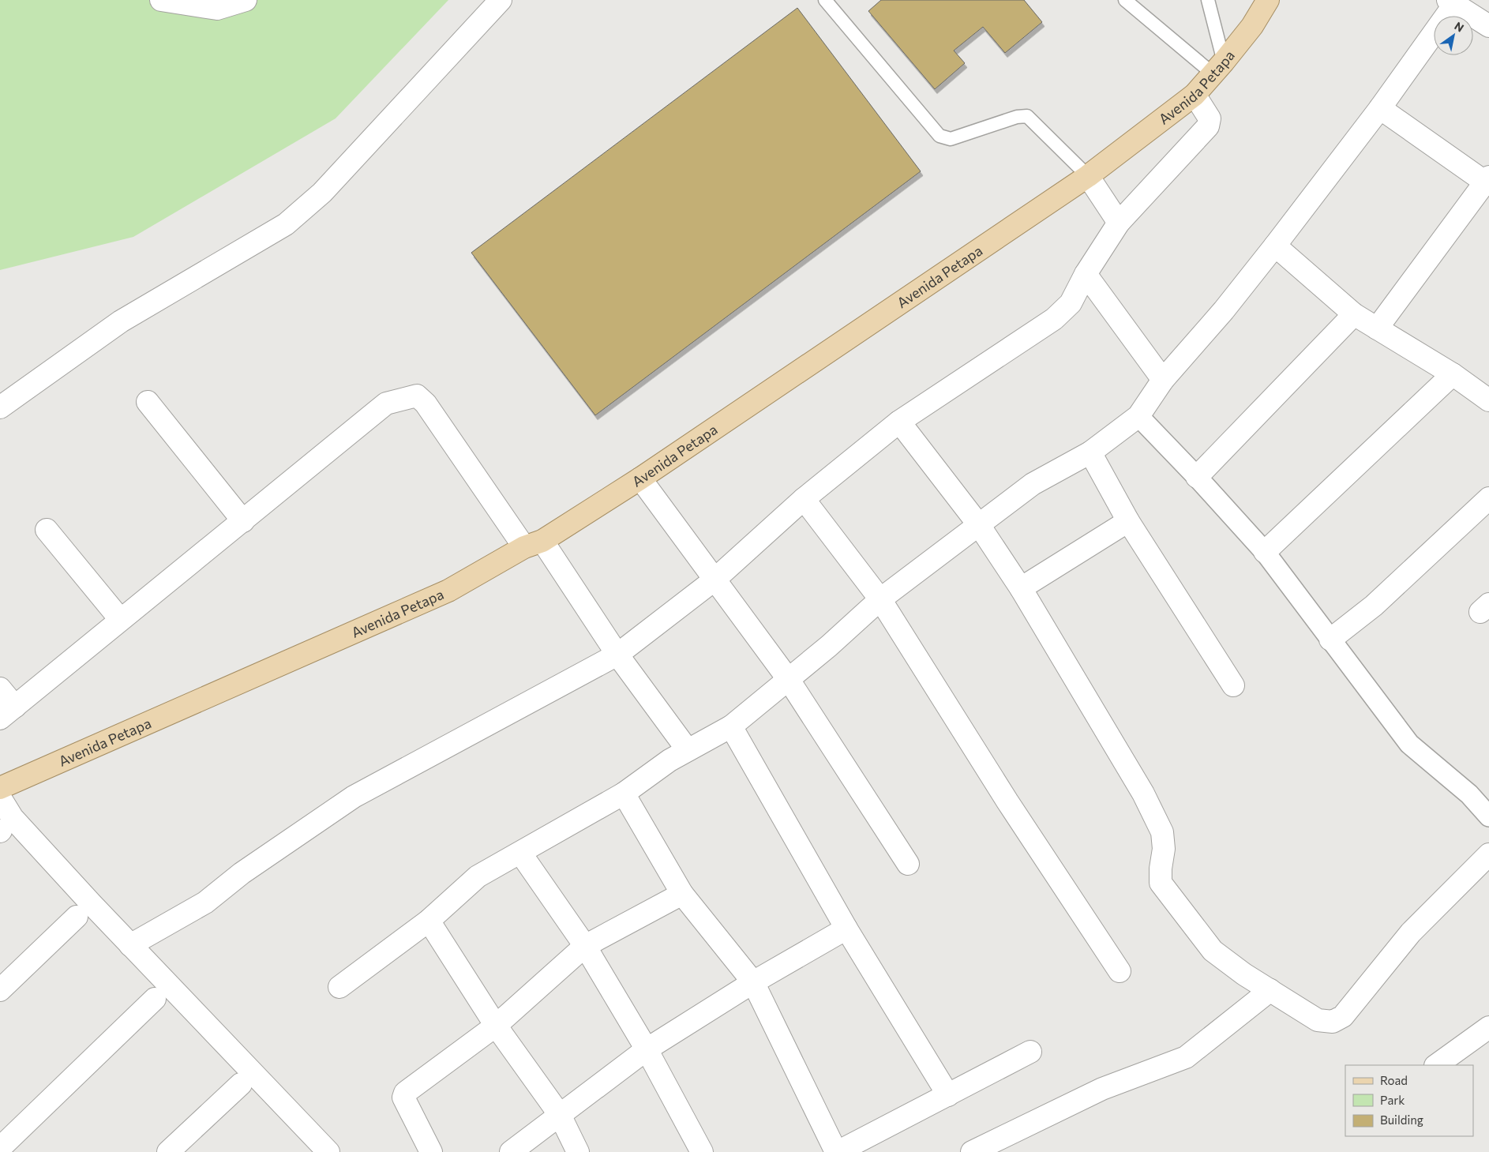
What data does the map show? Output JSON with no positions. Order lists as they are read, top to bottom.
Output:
{
  "streets": {
    "main road": ["Avenida Petapa"]
  },
  "legend": ["Road", "Park", "Building"],
  "north": "top right"
}
